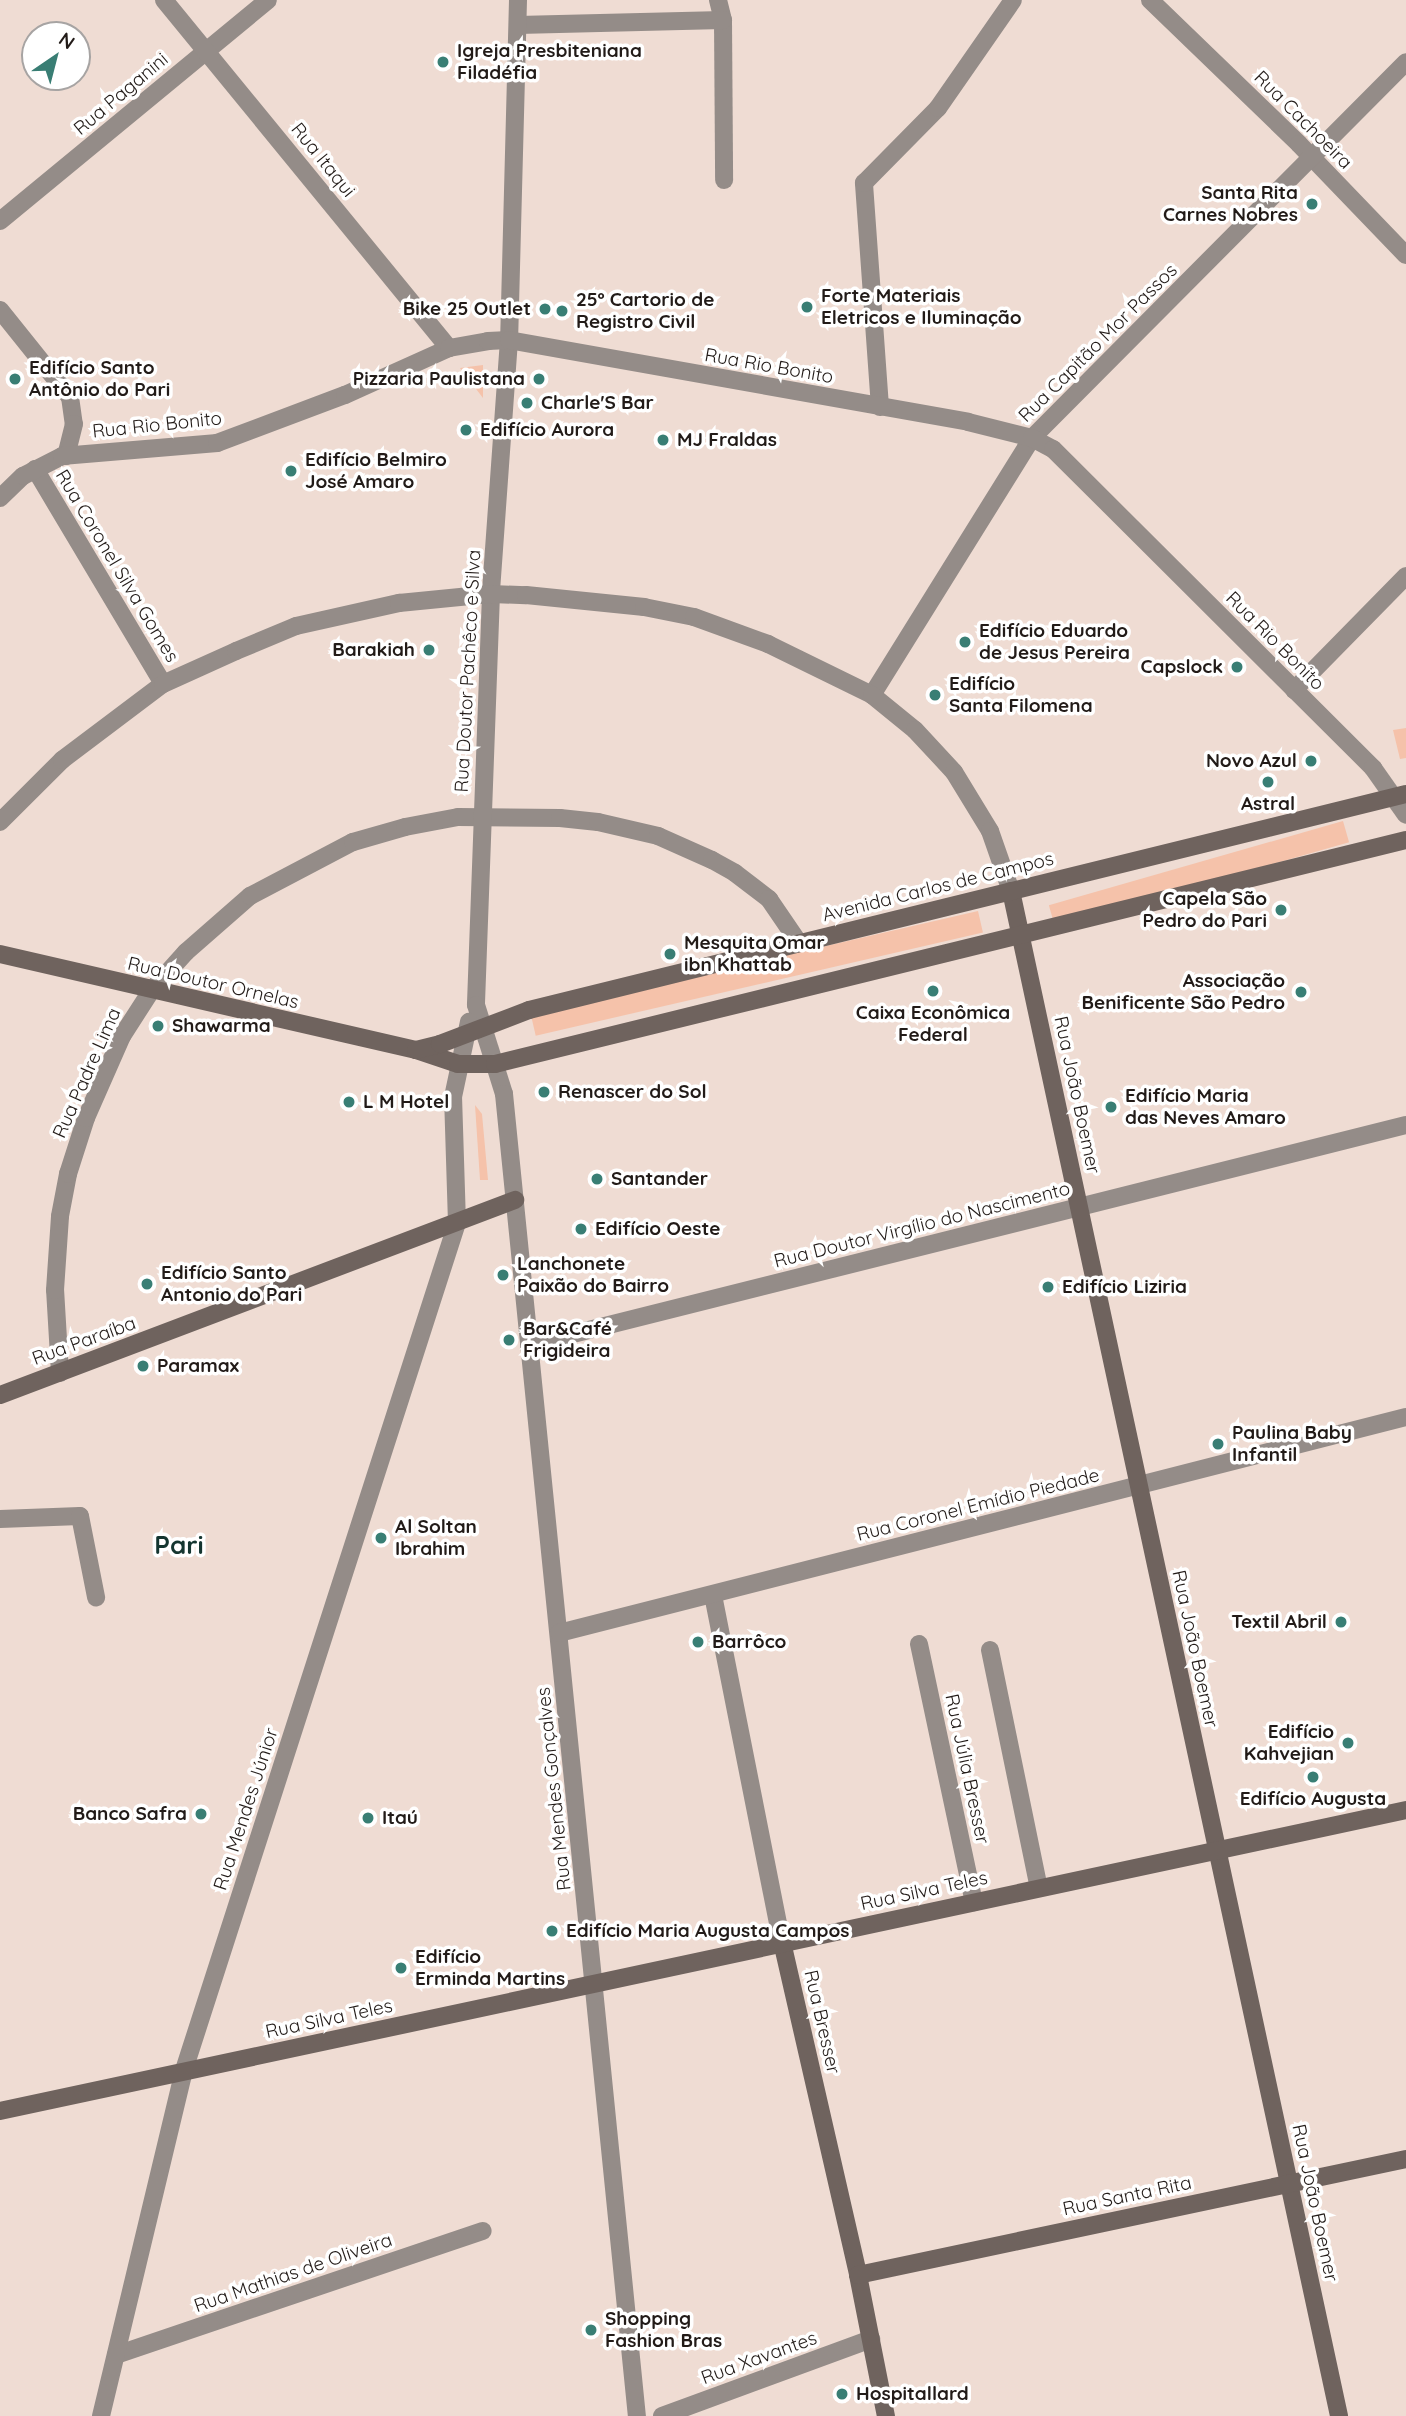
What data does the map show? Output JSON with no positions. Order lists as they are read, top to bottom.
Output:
{
  "streets": {
    "main road": [
      "Avenida Carlos de Campos",
      "Rua Doutor Ornelas",
      "Rua João Boemer",
      "Rua Paraíba",
      "Rua Silva Teles",
      "Rua Bresser",
      "Rua Santa Rita"
    ],
    "street": [
      "Rua Paganini",
      "Rua Cachoeira",
      "Rua Itaqui",
      "Rua Capitão Mor Passos",
      "Rua Rio Bonito",
      "Rua Coronel Silva Gomes",
      "Rua Doutor Pachêco e Silva",
      "Rua Padre Lima",
      "Rua Doutor Virgílio do Nascimento",
      "Rua Coronel Emídio Piedade",
      "Rua Júlia Bresser",
      "Rua Mendes Gonçalves",
      "Rua Mendes Júnior",
      "Rua Mathias de Oliveira",
      "Rua Xavantes"
    ]
  },
  "crossings": [
    ["Rua Paganini", "Rua Itaqui"],
    ["Rua Cachoeira", "Rua Capitão Mor Passos"],
    ["Rua Itaqui", "Rua Rio Bonito"],
    ["Rua Capitão Mor Passos", "Rua Rio Bonito"],
    ["Rua Rio Bonito", "Rua Coronel Silva Gomes"],
    ["Rua Rio Bonito", "Rua Doutor Pachêco e Silva"],
    ["Rua Rio Bonito", "Avenida Carlos de Campos"],
    ["Rua Doutor Pachêco e Silva", "Avenida Carlos de Campos"],
    ["Rua Doutor Pachêco e Silva", "Rua Doutor Ornelas"],
    ["Rua Doutor Pachêco e Silva", "Rua Padre Lima"],
    ["Rua Doutor Pachêco e Silva", "Rua Mendes Gonçalves"],
    ["Rua Doutor Pachêco e Silva", "Rua Mendes Júnior"],
    ["Avenida Carlos de Campos", "Rua Doutor Ornelas"],
    ["Avenida Carlos de Campos", "Rua Padre Lima"],
    ["Avenida Carlos de Campos", "Rua João Boemer"],
    ["Rua Doutor Ornelas", "Rua Padre Lima"],
    ["Rua Doutor Ornelas", "Rua Mendes Gonçalves"],
    ["Rua Doutor Ornelas", "Rua Mendes Júnior"],
    ["Rua Padre Lima", "Rua Paraíba"],
    ["Rua João Boemer", "Rua Doutor Virgílio do Nascimento"],
    ["Rua João Boemer", "Rua Coronel Emídio Piedade"],
    ["Rua João Boemer", "Rua Silva Teles"],
    ["Rua João Boemer", "Rua Santa Rita"],
    ["Rua Doutor Virgílio do Nascimento", "Rua Mendes Gonçalves"],
    ["Rua Paraíba", "Rua Mendes Gonçalves"],
    ["Rua Paraíba", "Rua Mendes Júnior"],
    ["Rua Coronel Emídio Piedade", "Rua Mendes Gonçalves"],
    ["Rua Coronel Emídio Piedade", "Rua Bresser"],
    ["Rua Júlia Bresser", "Rua Silva Teles"],
    ["Rua Mendes Gonçalves", "Rua Silva Teles"],
    ["Rua Mendes Júnior", "Rua Silva Teles"],
    ["Rua Mendes Júnior", "Rua Mathias de Oliveira"],
    ["Rua Silva Teles", "Rua Bresser"],
    ["Rua Bresser", "Rua Santa Rita"],
    ["Rua Bresser", "Rua Xavantes"]
  ],
  "districts": ["Pari"],
  "places": [
    "Igreja Presbiteniana Filadéfia",
    "Santa Rita Carnes Nobres",
    "Forte Materiais Eletricos e Iluminação",
    "Bike 25 Outlet",
    "25º Cartorio de Registro Civil",
    "Edifício Santo Antônio do Pari",
    "Pizzaria Paulistana",
    "Charle'S Bar",
    "Edifício Aurora",
    "MJ Fraldas",
    "Edifício Belmiro José Amaro",
    "Edifício Eduardo de Jesus Pereira",
    "Barakiah",
    "Capslock",
    "Edifício Santa Filomena",
    "Novo Azul",
    "Astral",
    "Capela São Pedro do Pari",
    "Mesquita Omar ibn Khattab",
    "Caixa Econômica Federal",
    "Associação Benificente São Pedro",
    "Shawarma",
    "Renascer do Sol",
    "L M Hotel",
    "Edifício Maria das Neves Amaro",
    "Santander",
    "Edifício Oeste",
    "Lanchonete Paixão do Bairro",
    "Edifício Santo Antonio do Pari",
    "Edifício Liziria",
    "Bar&Café Frigideira",
    "Paramax",
    "Paulina Baby Infantil",
    "Al Soltan Ibrahim",
    "Textil Abril",
    "Barrôco",
    "Edifício Kahvejian",
    "Edifício Augusta",
    "Banco Safra",
    "Itaú",
    "Edifício Maria Augusta Campos",
    "Edifício Erminda Martins",
    "Shopping Fashion Bras",
    "Hospitallard"
  ],
  "north": "top right"
}
